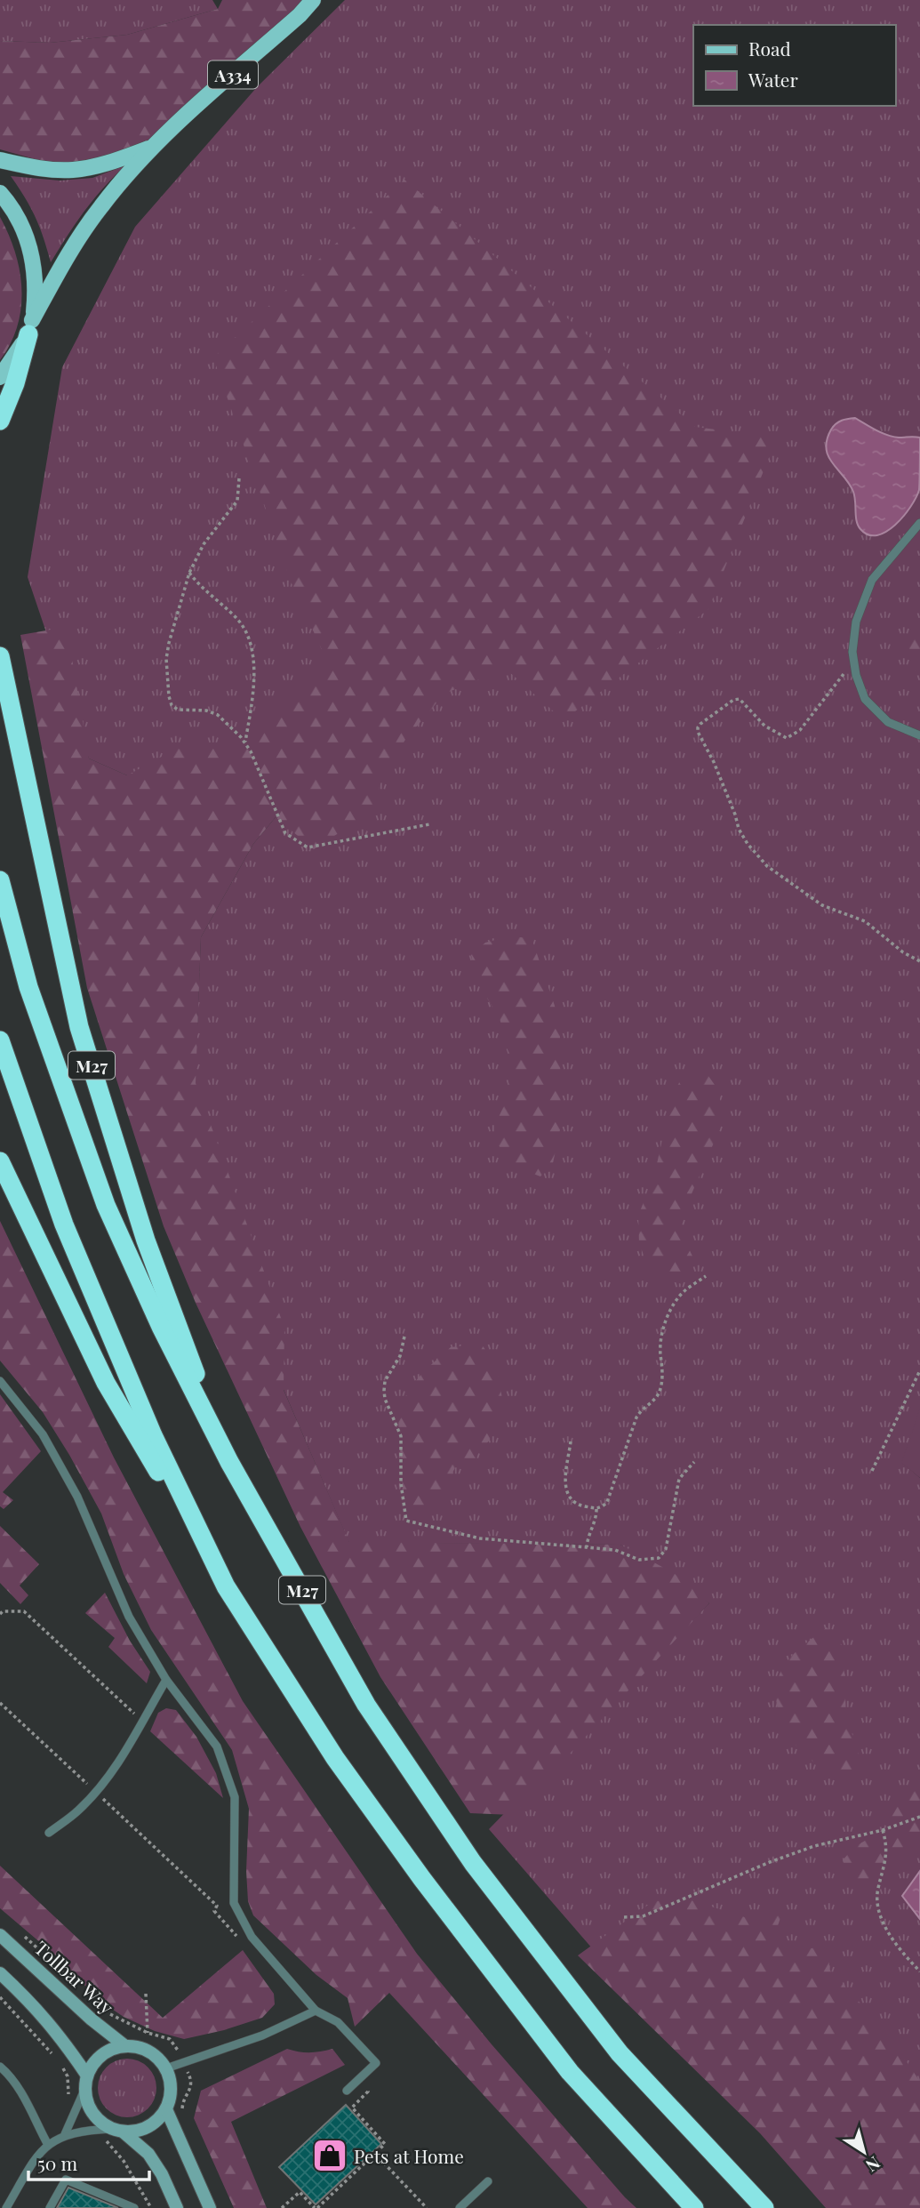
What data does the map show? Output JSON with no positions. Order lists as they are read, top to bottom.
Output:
{
  "streets": {
    "highway": ["M27"],
    "main road": ["A334", "Tollbar Way"]
  },
  "places": {
    "shop": ["Pets at Home"]
  },
  "legend": ["Road", "Water"],
  "scale_bar": "50 m",
  "north": "bottom right"
}
